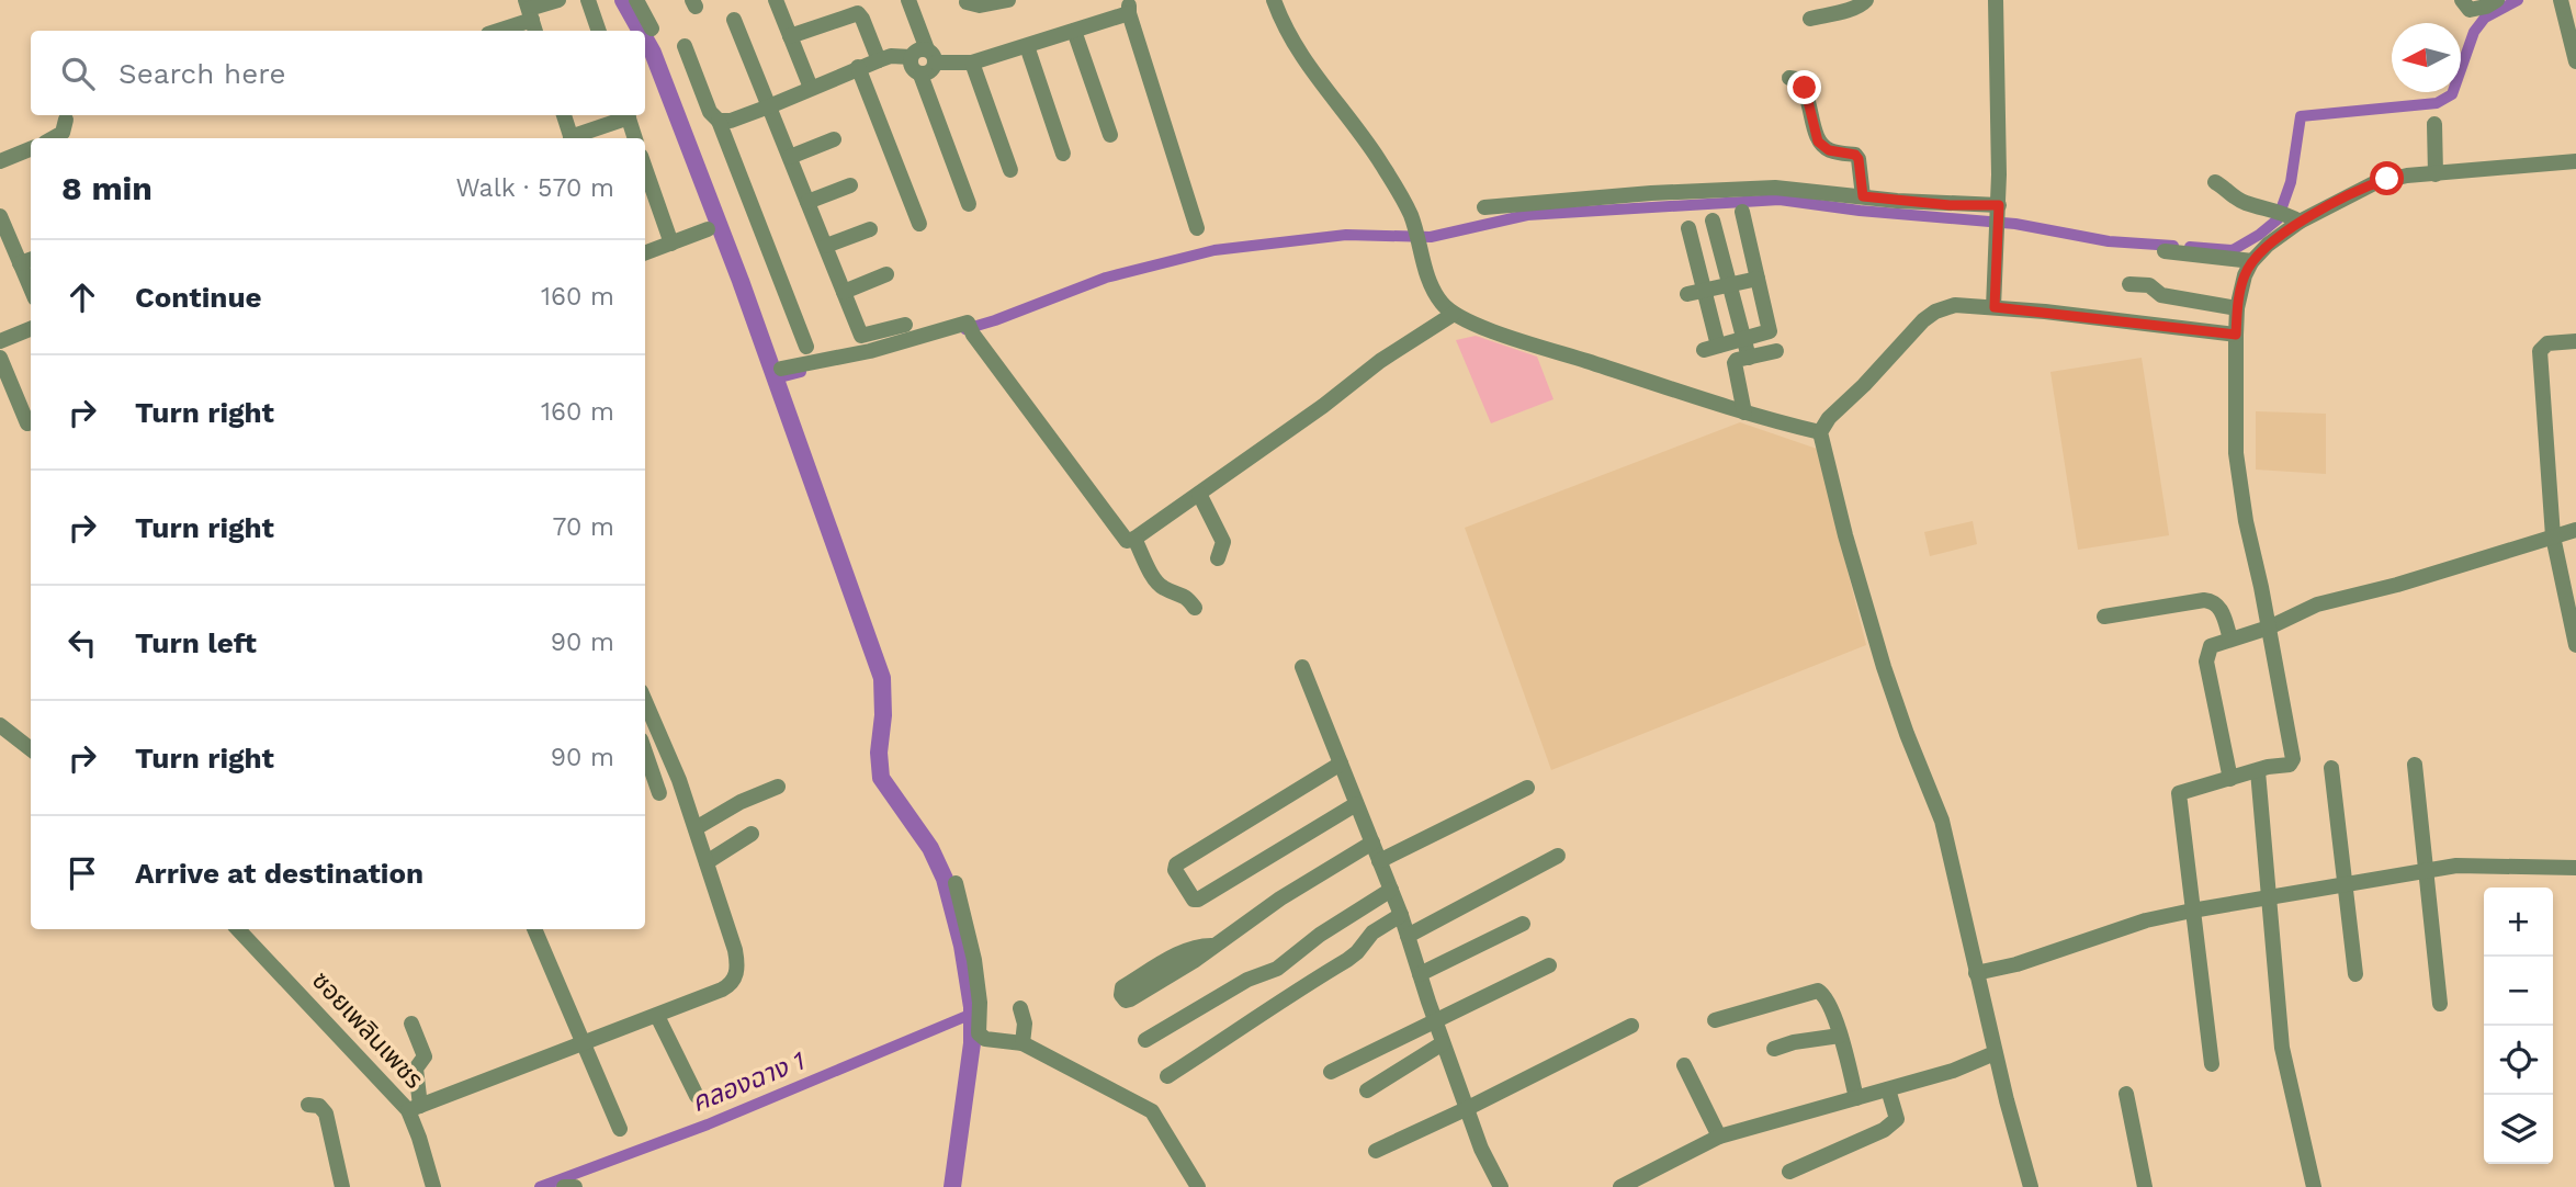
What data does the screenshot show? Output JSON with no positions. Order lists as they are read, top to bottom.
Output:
{
  "streets": {
    "street": ["ซอยเพลินเพชร"]
  },
  "water": ["คลองฉาง 1"],
  "north": "left",
  "page": {
    "search": "Search here",
    "heading": ["8 min", "Walk · 570 m"],
    "list": [
      ["Continue", "160 m"],
      ["Turn right", "160 m"],
      ["Turn right", "70 m"],
      ["Turn left", "90 m"],
      ["Turn right", "90 m"],
      "Arrive at destination"
    ],
    "map_buttons": ["+", "−"]
  }
}
